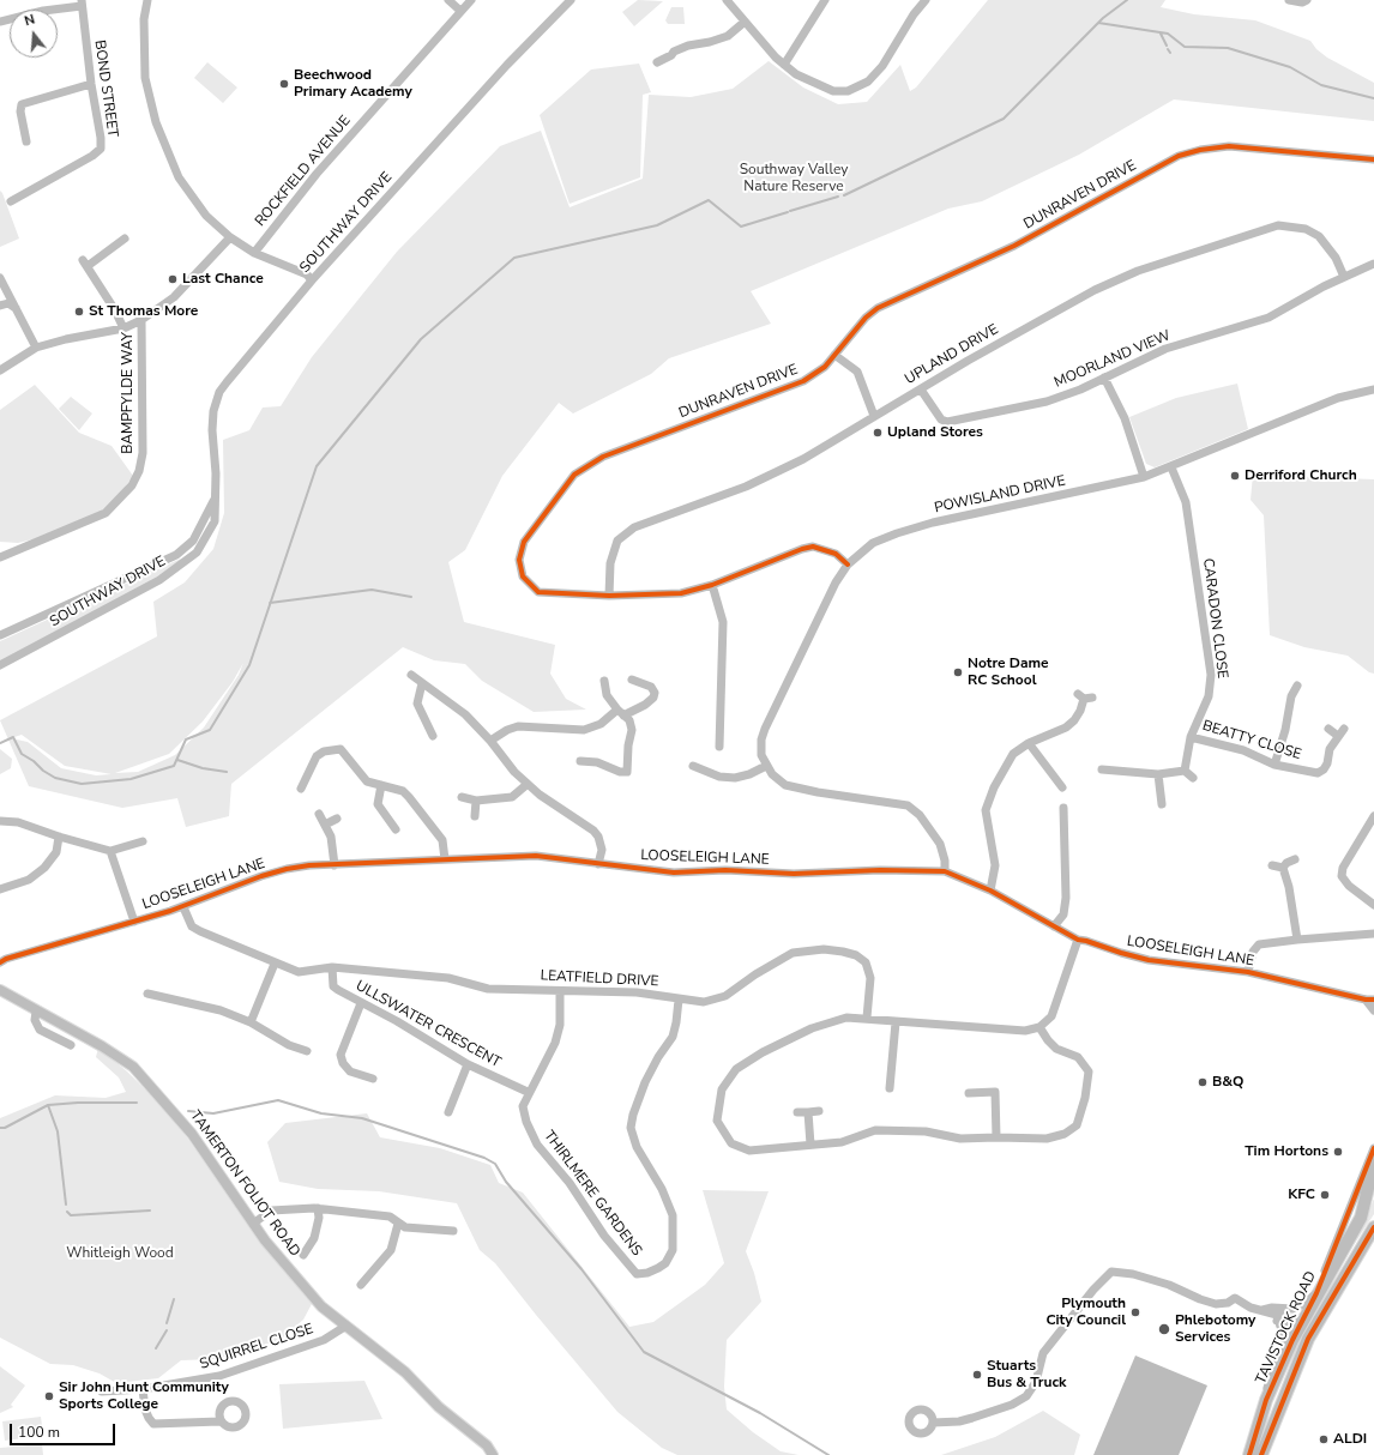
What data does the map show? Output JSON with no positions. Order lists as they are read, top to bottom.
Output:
{
  "streets": {
    "highway": ["TAVISTOCK ROAD"],
    "main road": ["TAMERTON FOLIOT ROAD"],
    "street": [
      "BOND STREET",
      "ROCKFIELD AVENUE",
      "DUNRAVEN DRIVE",
      "SOUTHWAY DRIVE",
      "UPLAND DRIVE",
      "MOORLAND VIEW",
      "BAMPFYLDE WAY",
      "POWISLAND DRIVE",
      "CARADON CLOSE",
      "BEATTY CLOSE",
      "LOOSELEIGH LANE",
      "LEATFIELD DRIVE",
      "ULLSWATER CRESCENT",
      "THIRLMERE GARDENS",
      "SQUIRREL CLOSE"
    ]
  },
  "crossings": [
    ["DUNRAVEN DRIVE", "UPLAND DRIVE"],
    ["DUNRAVEN DRIVE", "POWISLAND DRIVE"],
    ["UPLAND DRIVE", "MOORLAND VIEW"],
    ["POWISLAND DRIVE", "CARADON CLOSE"],
    ["CARADON CLOSE", "BEATTY CLOSE"],
    ["LOOSELEIGH LANE", "LEATFIELD DRIVE"],
    ["LEATFIELD DRIVE", "ULLSWATER CRESCENT"],
    ["LEATFIELD DRIVE", "THIRLMERE GARDENS"],
    ["ULLSWATER CRESCENT", "THIRLMERE GARDENS"],
    ["TAMERTON FOLIOT ROAD", "SQUIRREL CLOSE"]
  ],
  "parks": ["Southway Valley Nature Reserve", "Whitleigh Wood"],
  "places": [
    "Beechwood Primary Academy",
    "Last Chance",
    "St Thomas More",
    "Upland Stores",
    "Derriford Church",
    "Notre Dame RC School",
    "B&Q",
    "Tim Hortons",
    "KFC",
    "Plymouth City Council",
    "Phlebotomy Services",
    "Stuarts Bus & Truck",
    "Sir John Hunt Community Sports College",
    "ALDI"
  ],
  "scale_bar": "100 m",
  "north": "top"
}
